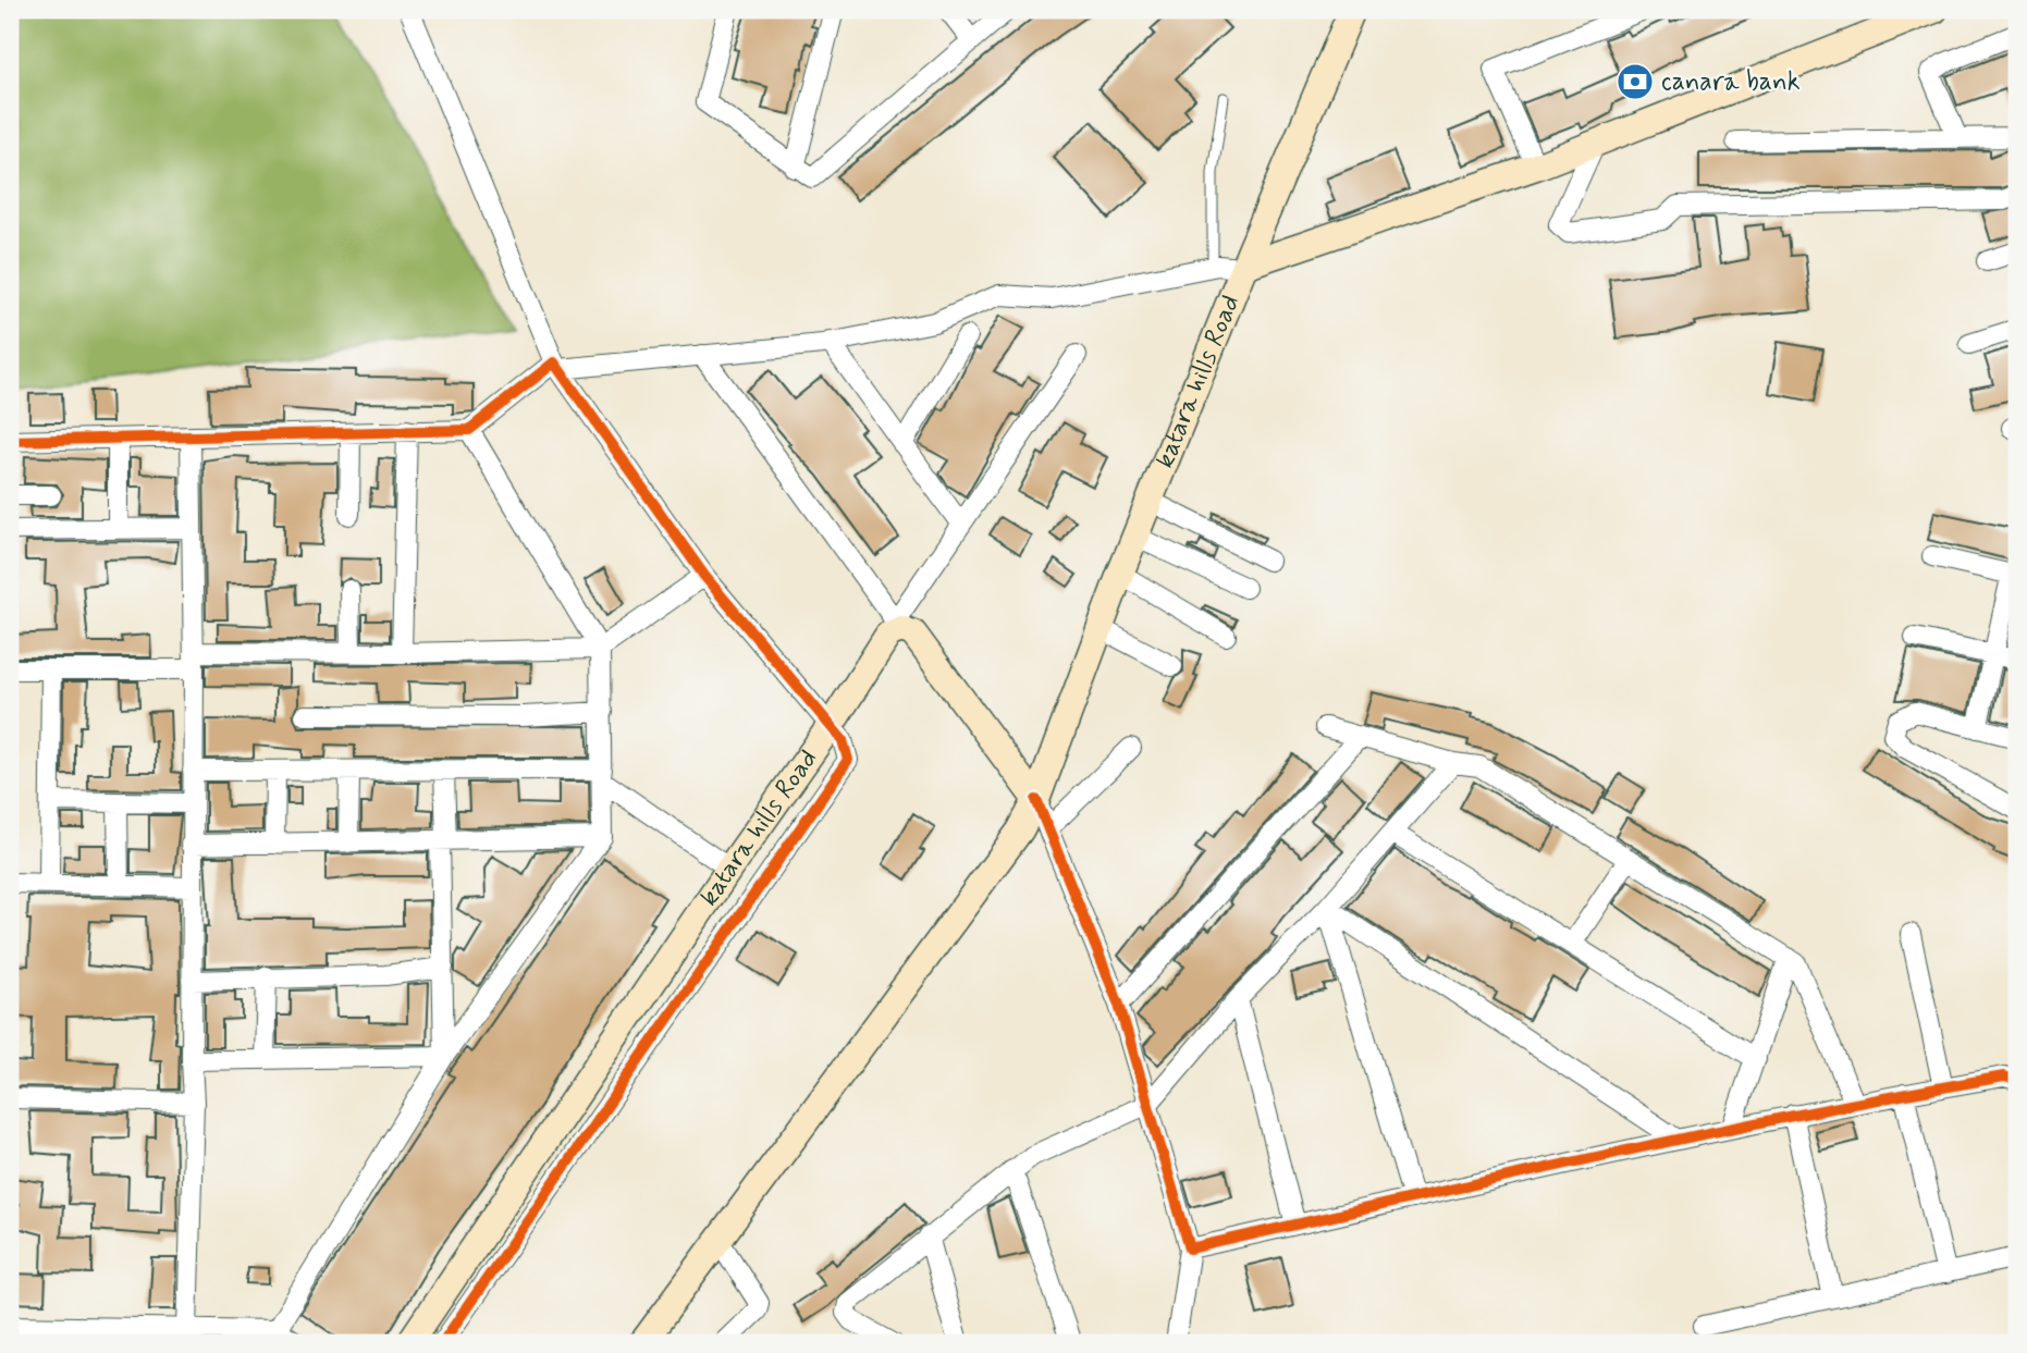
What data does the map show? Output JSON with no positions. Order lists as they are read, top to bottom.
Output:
{
  "streets": {
    "main road": ["katara hills Road"]
  },
  "places": {
    "bank": ["canara bank"]
  }
}
